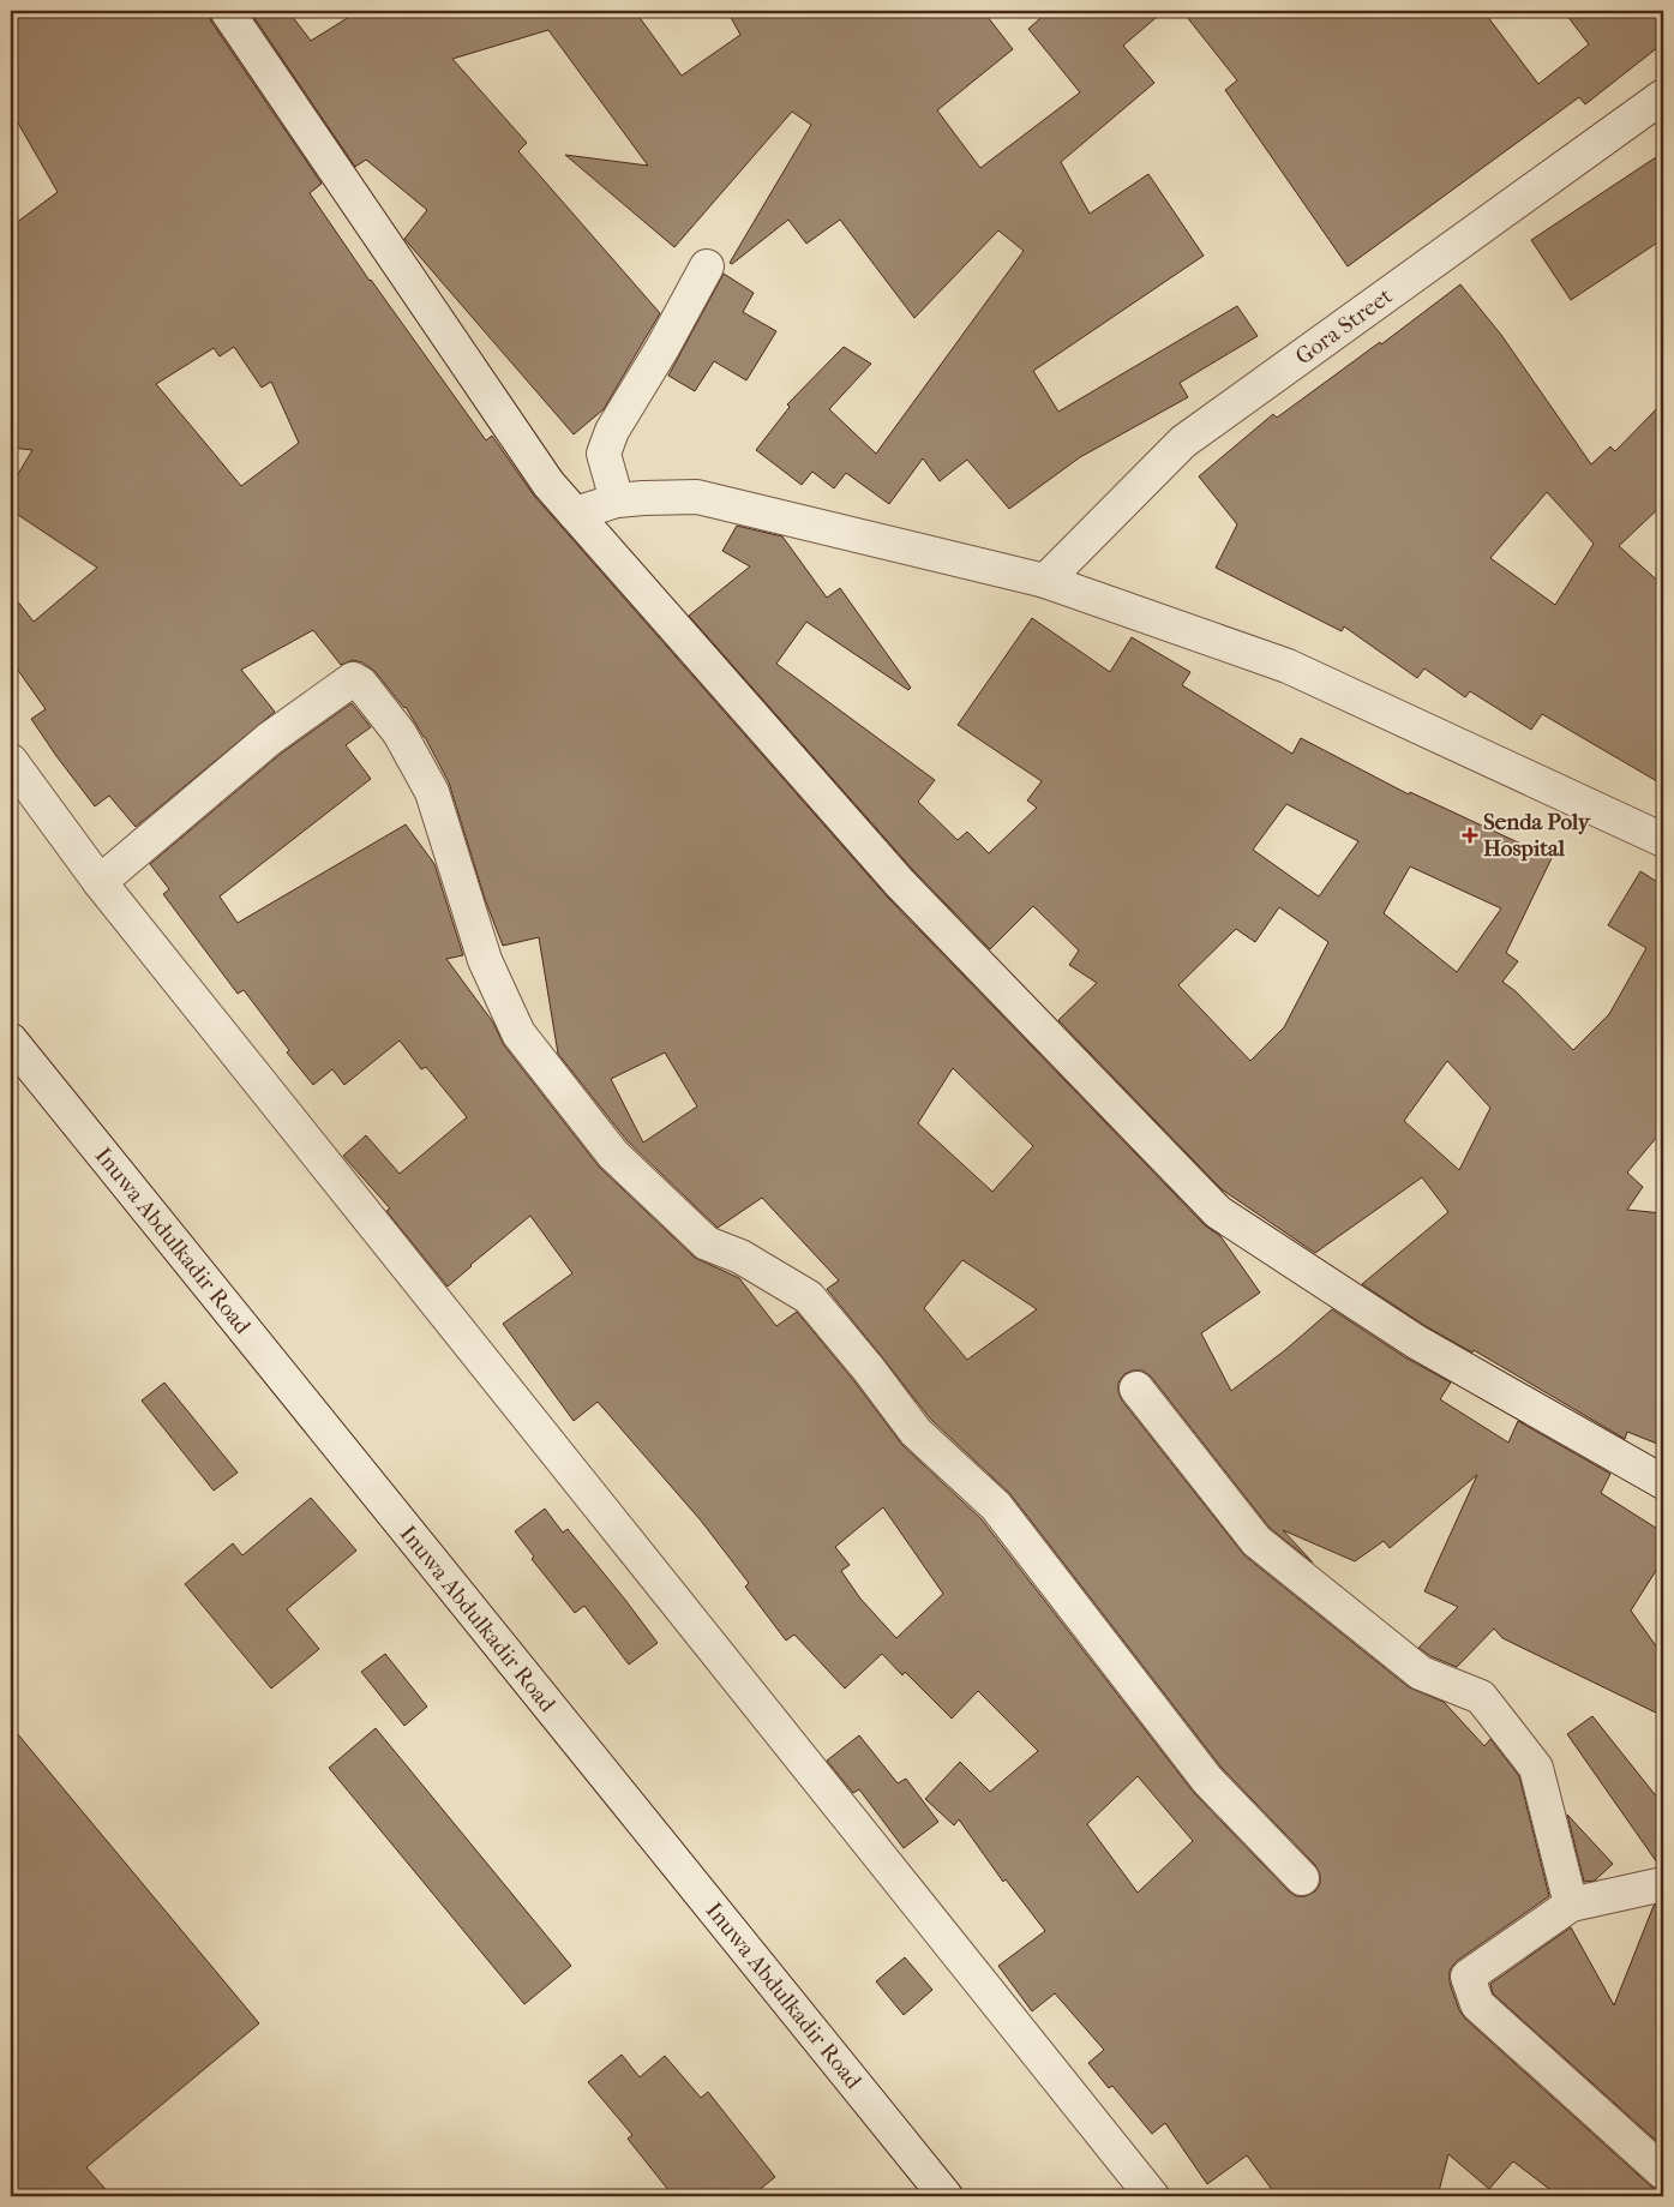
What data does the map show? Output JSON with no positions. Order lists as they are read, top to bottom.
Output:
{
  "streets": {
    "street": ["Gora Street", "Inuwa Abdulkadir Road"]
  },
  "places": {
    "health": ["Senda Poly Hospital"]
  }
}
